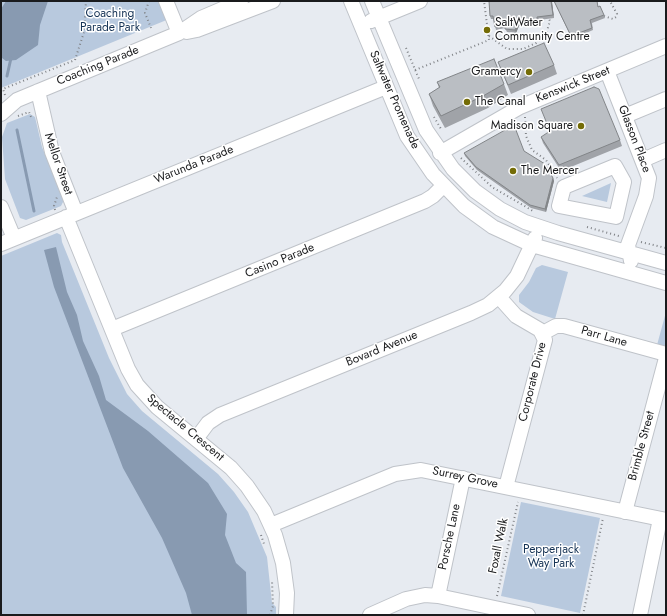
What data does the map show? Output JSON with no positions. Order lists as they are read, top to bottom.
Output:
{
  "streets": {
    "street": [
      "Coaching Parade",
      "Kenswick Street",
      "Saltwater Promenade",
      "Glasson Place",
      "Mellor Street",
      "Warunda Parade",
      "Casino Parade",
      "Parr Lane",
      "Bovard Avenue",
      "Corporate Drive",
      "Spectacle Crescent",
      "Brimble Street",
      "Surrey Grove",
      "Porsche Lane"
    ],
    "path": ["Foxall Walk"]
  },
  "crossings": [
    ["Coaching Parade", "Mellor Street"],
    ["Kenswick Street", "Saltwater Promenade"],
    ["Kenswick Street", "Glasson Place"],
    ["Saltwater Promenade", "Glasson Place"],
    ["Saltwater Promenade", "Warunda Parade"],
    ["Saltwater Promenade", "Casino Parade"],
    ["Saltwater Promenade", "Bovard Avenue"],
    ["Mellor Street", "Warunda Parade"],
    ["Mellor Street", "Spectacle Crescent"],
    ["Warunda Parade", "Spectacle Crescent"],
    ["Casino Parade", "Spectacle Crescent"],
    ["Parr Lane", "Corporate Drive"],
    ["Bovard Avenue", "Corporate Drive"],
    ["Bovard Avenue", "Spectacle Crescent"],
    ["Corporate Drive", "Surrey Grove"],
    ["Spectacle Crescent", "Surrey Grove"],
    ["Brimble Street", "Surrey Grove"],
    ["Surrey Grove", "Porsche Lane"]
  ],
  "parks": ["Coaching Parade Park", "Pepperjack Way Park"],
  "places": [
    "SaltWater Community Centre",
    "Gramercy",
    "The Canal",
    "Madison Square",
    "The Mercer"
  ]
}
